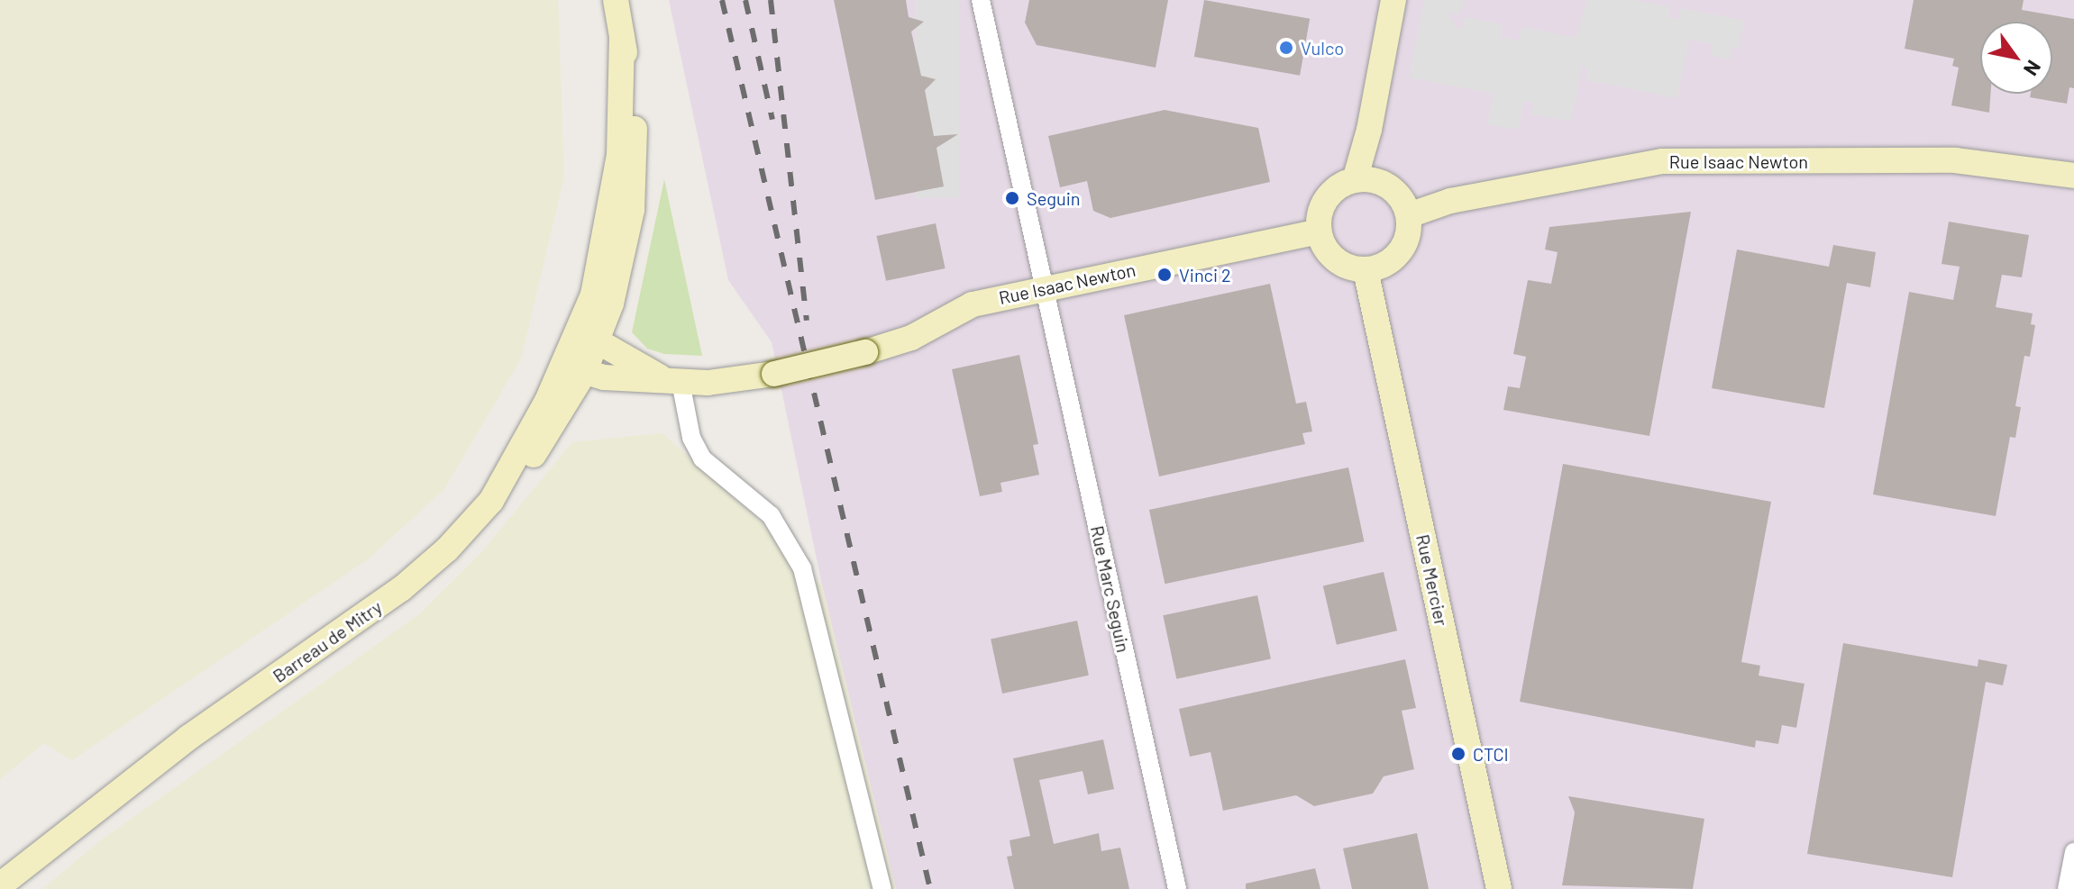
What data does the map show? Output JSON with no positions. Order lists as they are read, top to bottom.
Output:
{
  "streets": {
    "street": [
      "Rue Isaac Newton",
      "Rue Mercier",
      "Rue Marc Seguin",
      "Barreau de Mitry"
    ]
  },
  "crossings": [
    ["Rue Isaac Newton", "Rue Mercier"],
    ["Rue Isaac Newton", "Rue Marc Seguin"],
    ["Rue Isaac Newton", "Barreau de Mitry"]
  ],
  "places": [
    "Vulco",
    "Seguin",
    "Vinci 2",
    "CTCI"
  ],
  "north": "bottom right"
}
